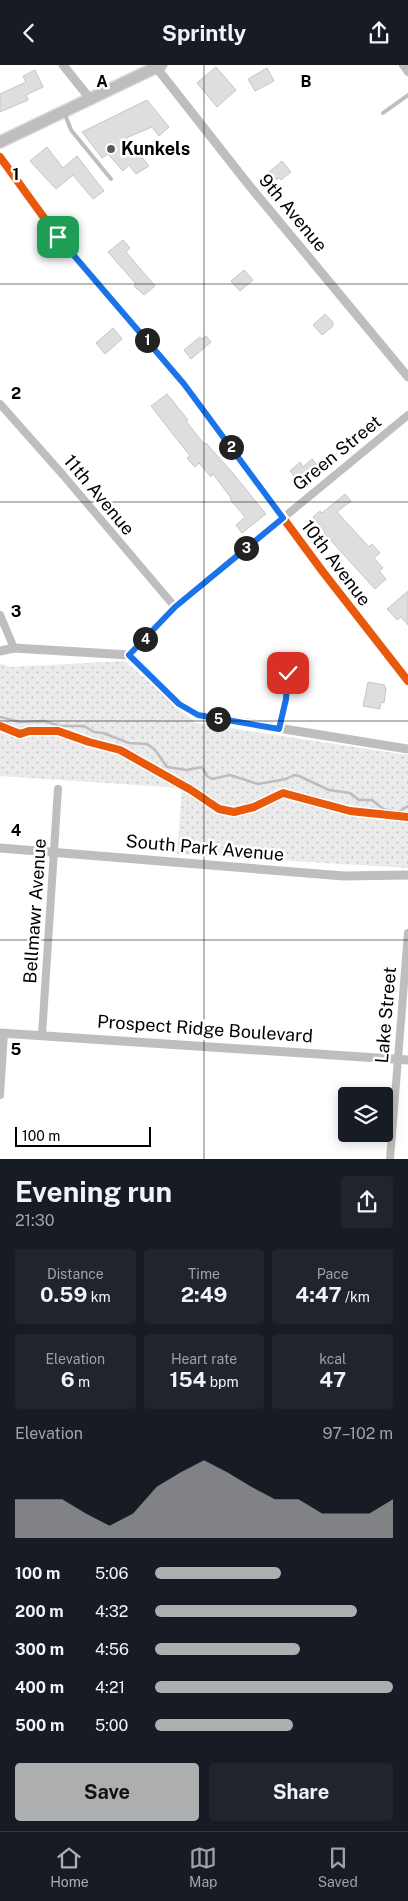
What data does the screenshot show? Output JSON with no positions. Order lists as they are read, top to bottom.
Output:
{
  "streets": {
    "street": [
      "9th Avenue",
      "Green Street",
      "11th Avenue",
      "10th Avenue",
      "South Park Avenue",
      "Bellmawr Avenue",
      "Lake Street",
      "Prospect Ridge Boulevard"
    ]
  },
  "crossings": [
    ["Green Street", "11th Avenue"],
    ["Green Street", "10th Avenue"],
    ["South Park Avenue", "Bellmawr Avenue"],
    ["Bellmawr Avenue", "Prospect Ridge Boulevard"],
    ["Lake Street", "Prospect Ridge Boulevard"]
  ],
  "places": ["Kunkels"],
  "scale_bar": "100 m",
  "page": {
    "header": "Sprintly",
    "pins": [
      "1",
      "2",
      "3",
      "4",
      "5"
    ],
    "scale": "100 m",
    "heading": ["Evening run", "21:30"],
    "stats": [
      ["Distance", "0.59 km"],
      ["Time", "2:49"],
      ["Pace", "4:47 /km"],
      ["Elevation", "6 m"],
      ["Heart rate", "154 bpm"],
      ["kcal", "47"]
    ],
    "chart": ["Elevation", "97–102 m"],
    "list": [
      {
        "name": "100 m",
        "note": "5:06"
      },
      {
        "name": "200 m",
        "note": "4:32"
      },
      {
        "name": "300 m",
        "note": "4:56"
      },
      {
        "name": "400 m",
        "note": "4:21"
      },
      {
        "name": "500 m",
        "note": "5:00"
      }
    ],
    "buttons": ["Save", "Share"],
    "tabs": ["Home", "Map", "Saved"]
  },
  "grid": {
    "columns": ["A", "B"],
    "rows": [
      "1",
      "2",
      "3",
      "4",
      "5"
    ]
  }
}
